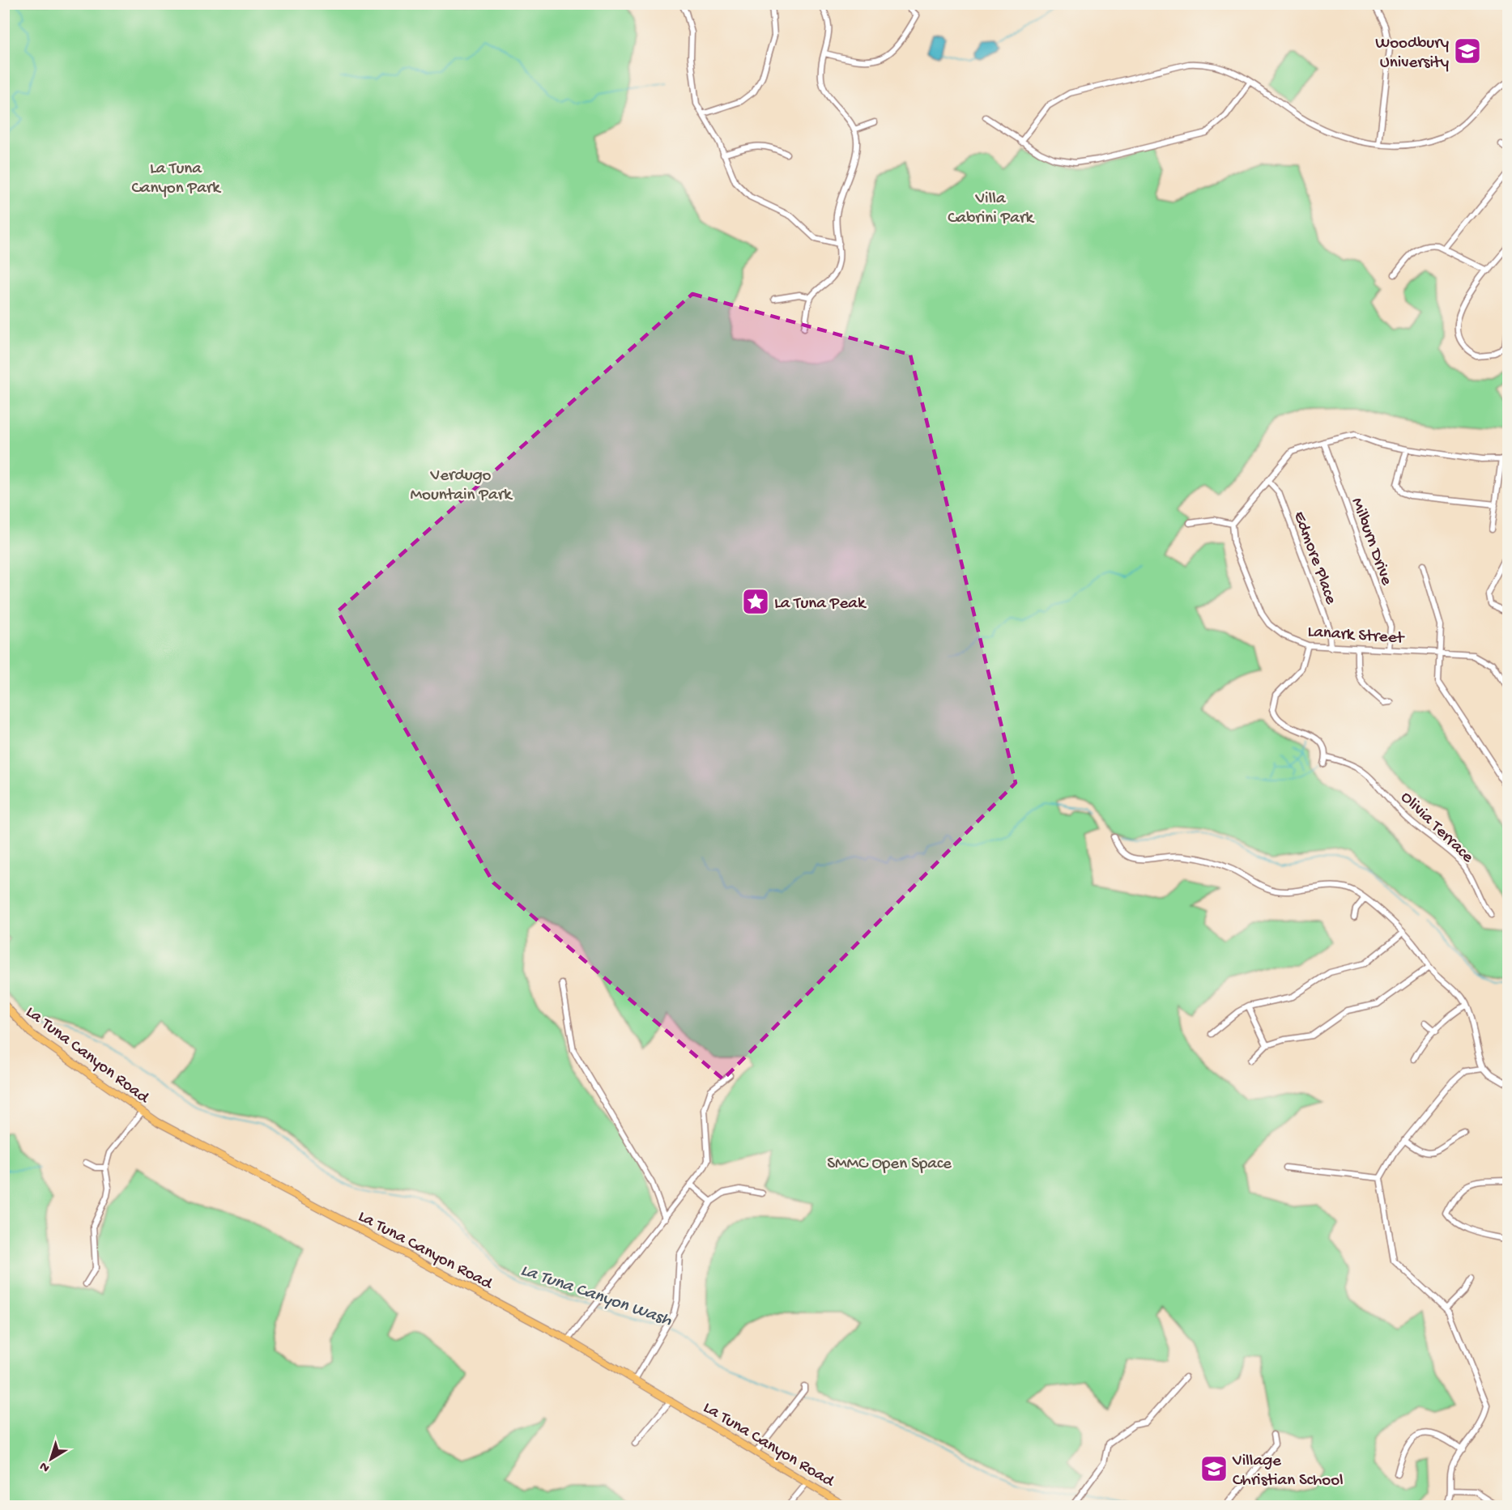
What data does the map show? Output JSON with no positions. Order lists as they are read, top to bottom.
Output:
{
  "streets": {
    "main road": ["La Tuna Canyon Road"],
    "street": [
      "Milburn Drive",
      "Edmore Place",
      "Lanark Street",
      "Olivia Terrace"
    ]
  },
  "crossings": [
    ["Milburn Drive", "Lanark Street"],
    ["Edmore Place", "Lanark Street"]
  ],
  "water": ["La Tuna Canyon Wash"],
  "parks": [
    "La Tuna Canyon Park",
    "Villa Cabrini Park",
    "Verdugo Mountain Park",
    "SMMC Open Space"
  ],
  "places": {
    "school or university": ["Woodbury University", "Village Christian School"],
    "place": ["La Tuna Peak"]
  },
  "north": "bottom left"
}
